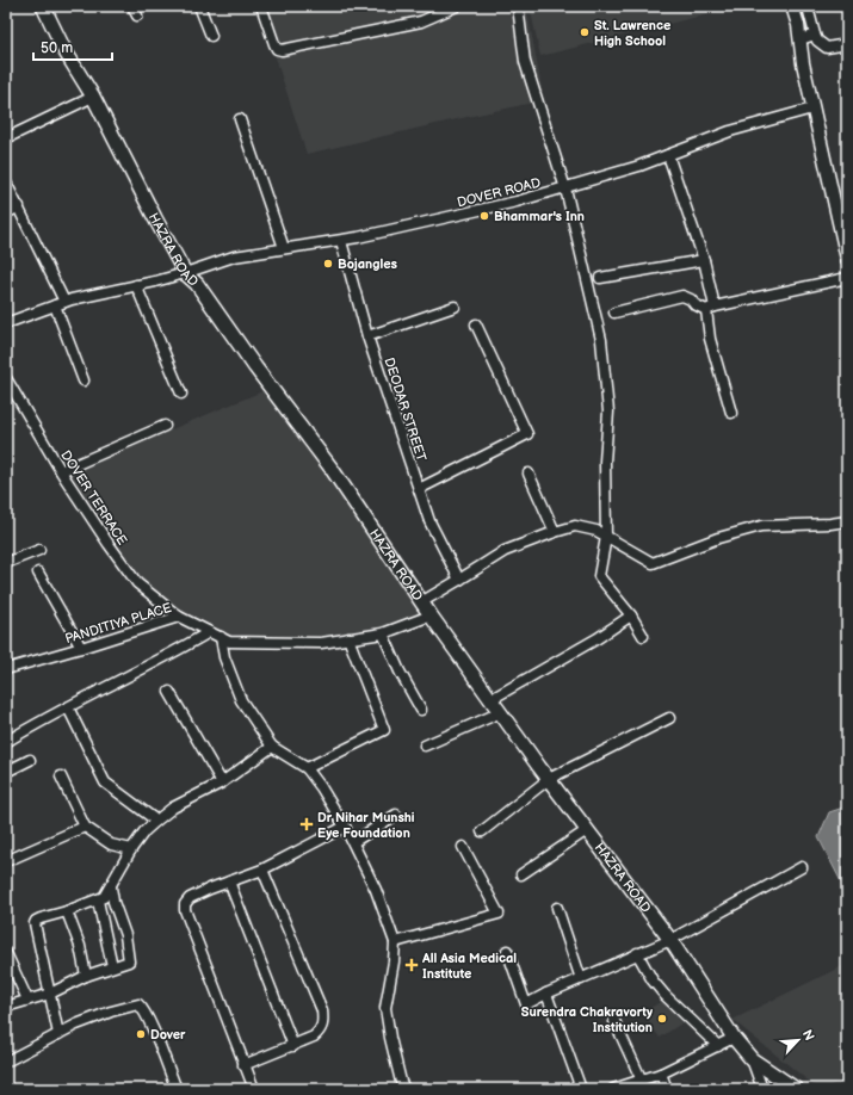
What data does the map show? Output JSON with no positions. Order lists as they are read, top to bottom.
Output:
{
  "streets": {
    "main road": ["HAZRA ROAD"],
    "street": [
      "DOVER ROAD",
      "DEODAR STREET",
      "DOVER TERRACE",
      "PANDITIYA PLACE"
    ]
  },
  "crossings": [
    ["DOVER ROAD", "HAZRA ROAD"],
    ["DOVER ROAD", "DEODAR STREET"],
    ["HAZRA ROAD", "PANDITIYA PLACE"],
    ["DOVER TERRACE", "PANDITIYA PLACE"]
  ],
  "places": {
    "other": [
      "St. Lawrence High School",
      "Bhammar's Inn",
      "Bojangles",
      "Surendra Chakravorty Institution",
      "Dover"
    ],
    "health": ["Dr Nihar Munshi Eye Foundation", "All Asia Medical Institute"]
  },
  "scale_bar": "50 m",
  "north": "top right"
}
